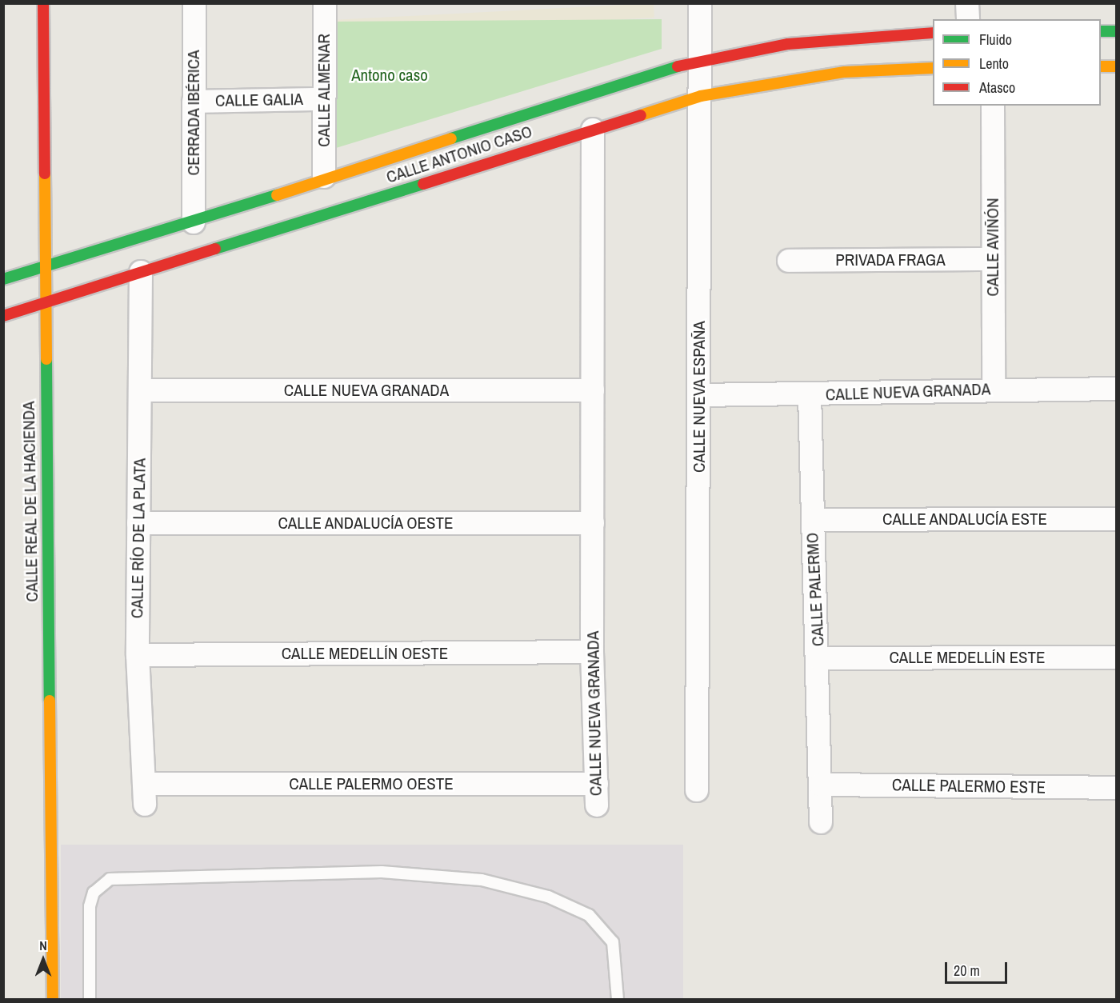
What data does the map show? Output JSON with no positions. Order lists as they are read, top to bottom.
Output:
{
  "streets": {
    "main road": ["CALLE ANTONIO CASO", "CALLE REAL DE LA HACIENDA"],
    "street": [
      "CALLE ALMENAR",
      "CALLE GALIA",
      "CERRADA IBÉRICA",
      "CALLE AVIÑÓN",
      "PRIVADA FRAGA",
      "CALLE NUEVA GRANADA",
      "CALLE NUEVA ESPAÑA",
      "CALLE ANDALUCÍA ESTE",
      "CALLE ANDALUCÍA OESTE",
      "CALLE RÍO DE LA PLATA",
      "CALLE PALERMO",
      "CALLE MEDELLÍN OESTE",
      "CALLE MEDELLÍN ESTE",
      "CALLE PALERMO OESTE",
      "CALLE PALERMO ESTE"
    ]
  },
  "crossings": [
    ["CALLE ALMENAR", "CALLE GALIA"],
    ["CALLE ALMENAR", "CALLE ANTONIO CASO"],
    ["CALLE GALIA", "CERRADA IBÉRICA"],
    ["CERRADA IBÉRICA", "CALLE ANTONIO CASO"],
    ["CALLE ANTONIO CASO", "CALLE NUEVA GRANADA"],
    ["CALLE ANTONIO CASO", "CALLE NUEVA ESPAÑA"],
    ["CALLE ANTONIO CASO", "CALLE REAL DE LA HACIENDA"],
    ["CALLE ANTONIO CASO", "CALLE RÍO DE LA PLATA"],
    ["CALLE AVIÑÓN", "PRIVADA FRAGA"],
    ["CALLE AVIÑÓN", "CALLE NUEVA GRANADA"],
    ["CALLE NUEVA GRANADA", "CALLE NUEVA ESPAÑA"],
    ["CALLE NUEVA GRANADA", "CALLE ANDALUCÍA OESTE"],
    ["CALLE NUEVA GRANADA", "CALLE RÍO DE LA PLATA"],
    ["CALLE NUEVA GRANADA", "CALLE PALERMO"],
    ["CALLE NUEVA GRANADA", "CALLE MEDELLÍN OESTE"],
    ["CALLE NUEVA GRANADA", "CALLE PALERMO OESTE"],
    ["CALLE ANDALUCÍA ESTE", "CALLE PALERMO"],
    ["CALLE ANDALUCÍA OESTE", "CALLE RÍO DE LA PLATA"],
    ["CALLE RÍO DE LA PLATA", "CALLE MEDELLÍN OESTE"],
    ["CALLE RÍO DE LA PLATA", "CALLE PALERMO OESTE"],
    ["CALLE PALERMO", "CALLE MEDELLÍN ESTE"],
    ["CALLE PALERMO", "CALLE PALERMO ESTE"]
  ],
  "parks": ["Antono caso"],
  "legend": ["Fluido", "Lento", "Atasco"],
  "scale_bar": "20 m",
  "north": "top"
}
